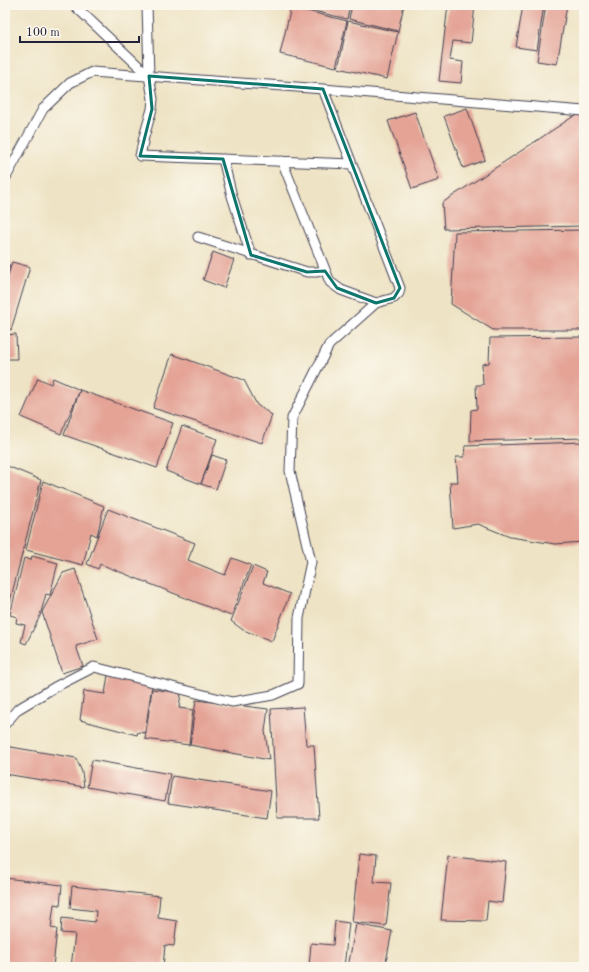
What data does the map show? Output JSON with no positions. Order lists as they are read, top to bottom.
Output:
{
  "scale_bar": "100 m"
}
